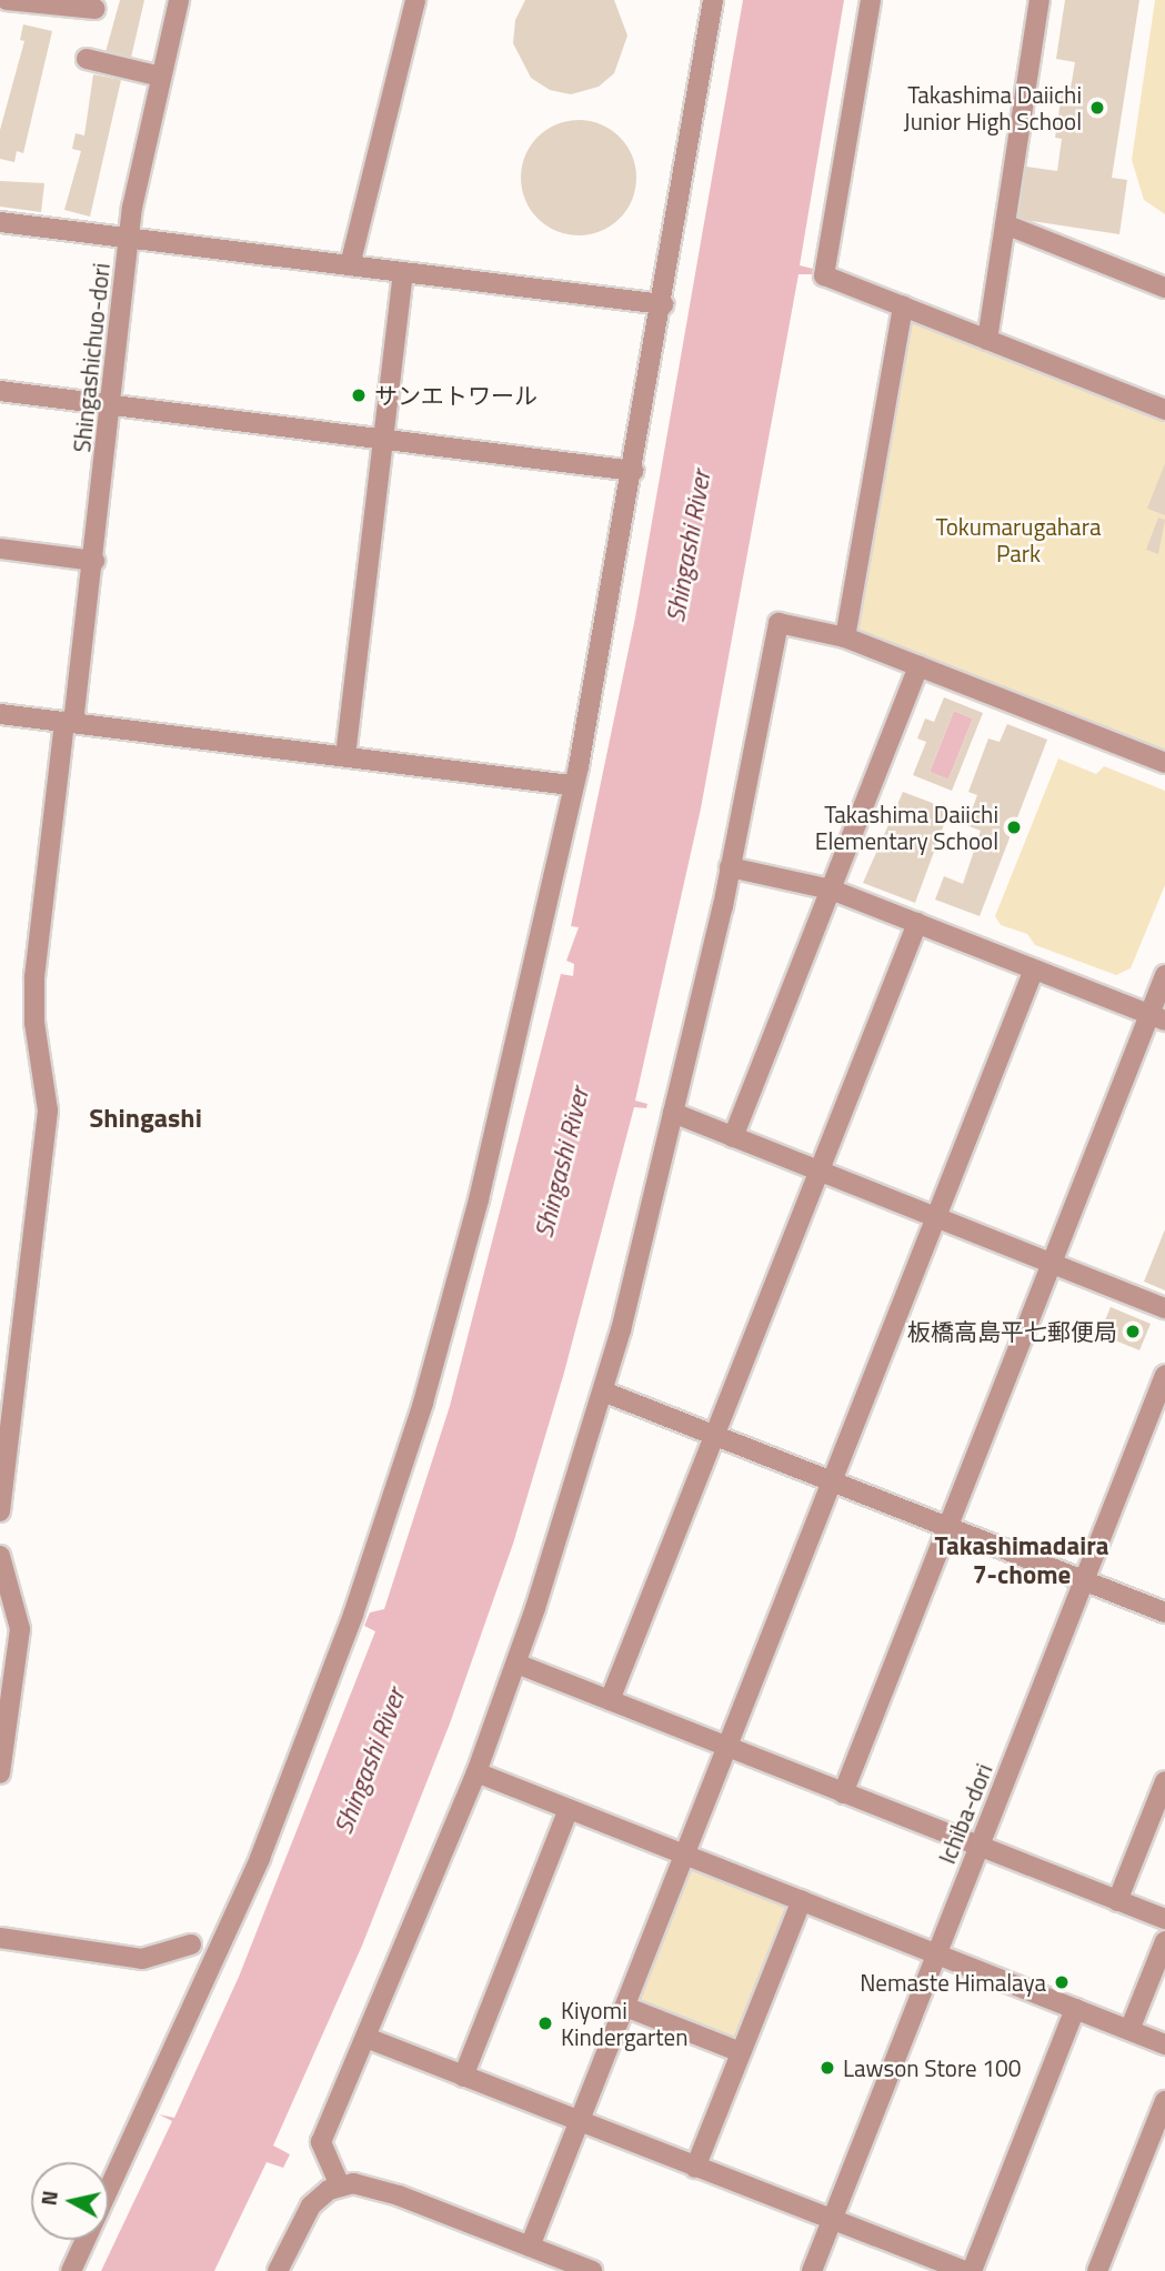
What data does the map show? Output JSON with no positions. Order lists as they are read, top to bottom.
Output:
{
  "streets": {
    "street": ["Shingashichuo-dori", "Ichiba-dori"]
  },
  "districts": ["Shingashi", "Takashimadaira 7-chome"],
  "water": ["Shingashi River"],
  "parks": ["Tokumarugahara Park"],
  "places": [
    "Takashima Daiichi Junior High School",
    "サンエトワール",
    "Takashima Daiichi Elementary School",
    "板橋高島平七郵便局",
    "Nemaste Himalaya",
    "Kiyomi Kindergarten",
    "Lawson Store 100"
  ],
  "north": "left"
}
